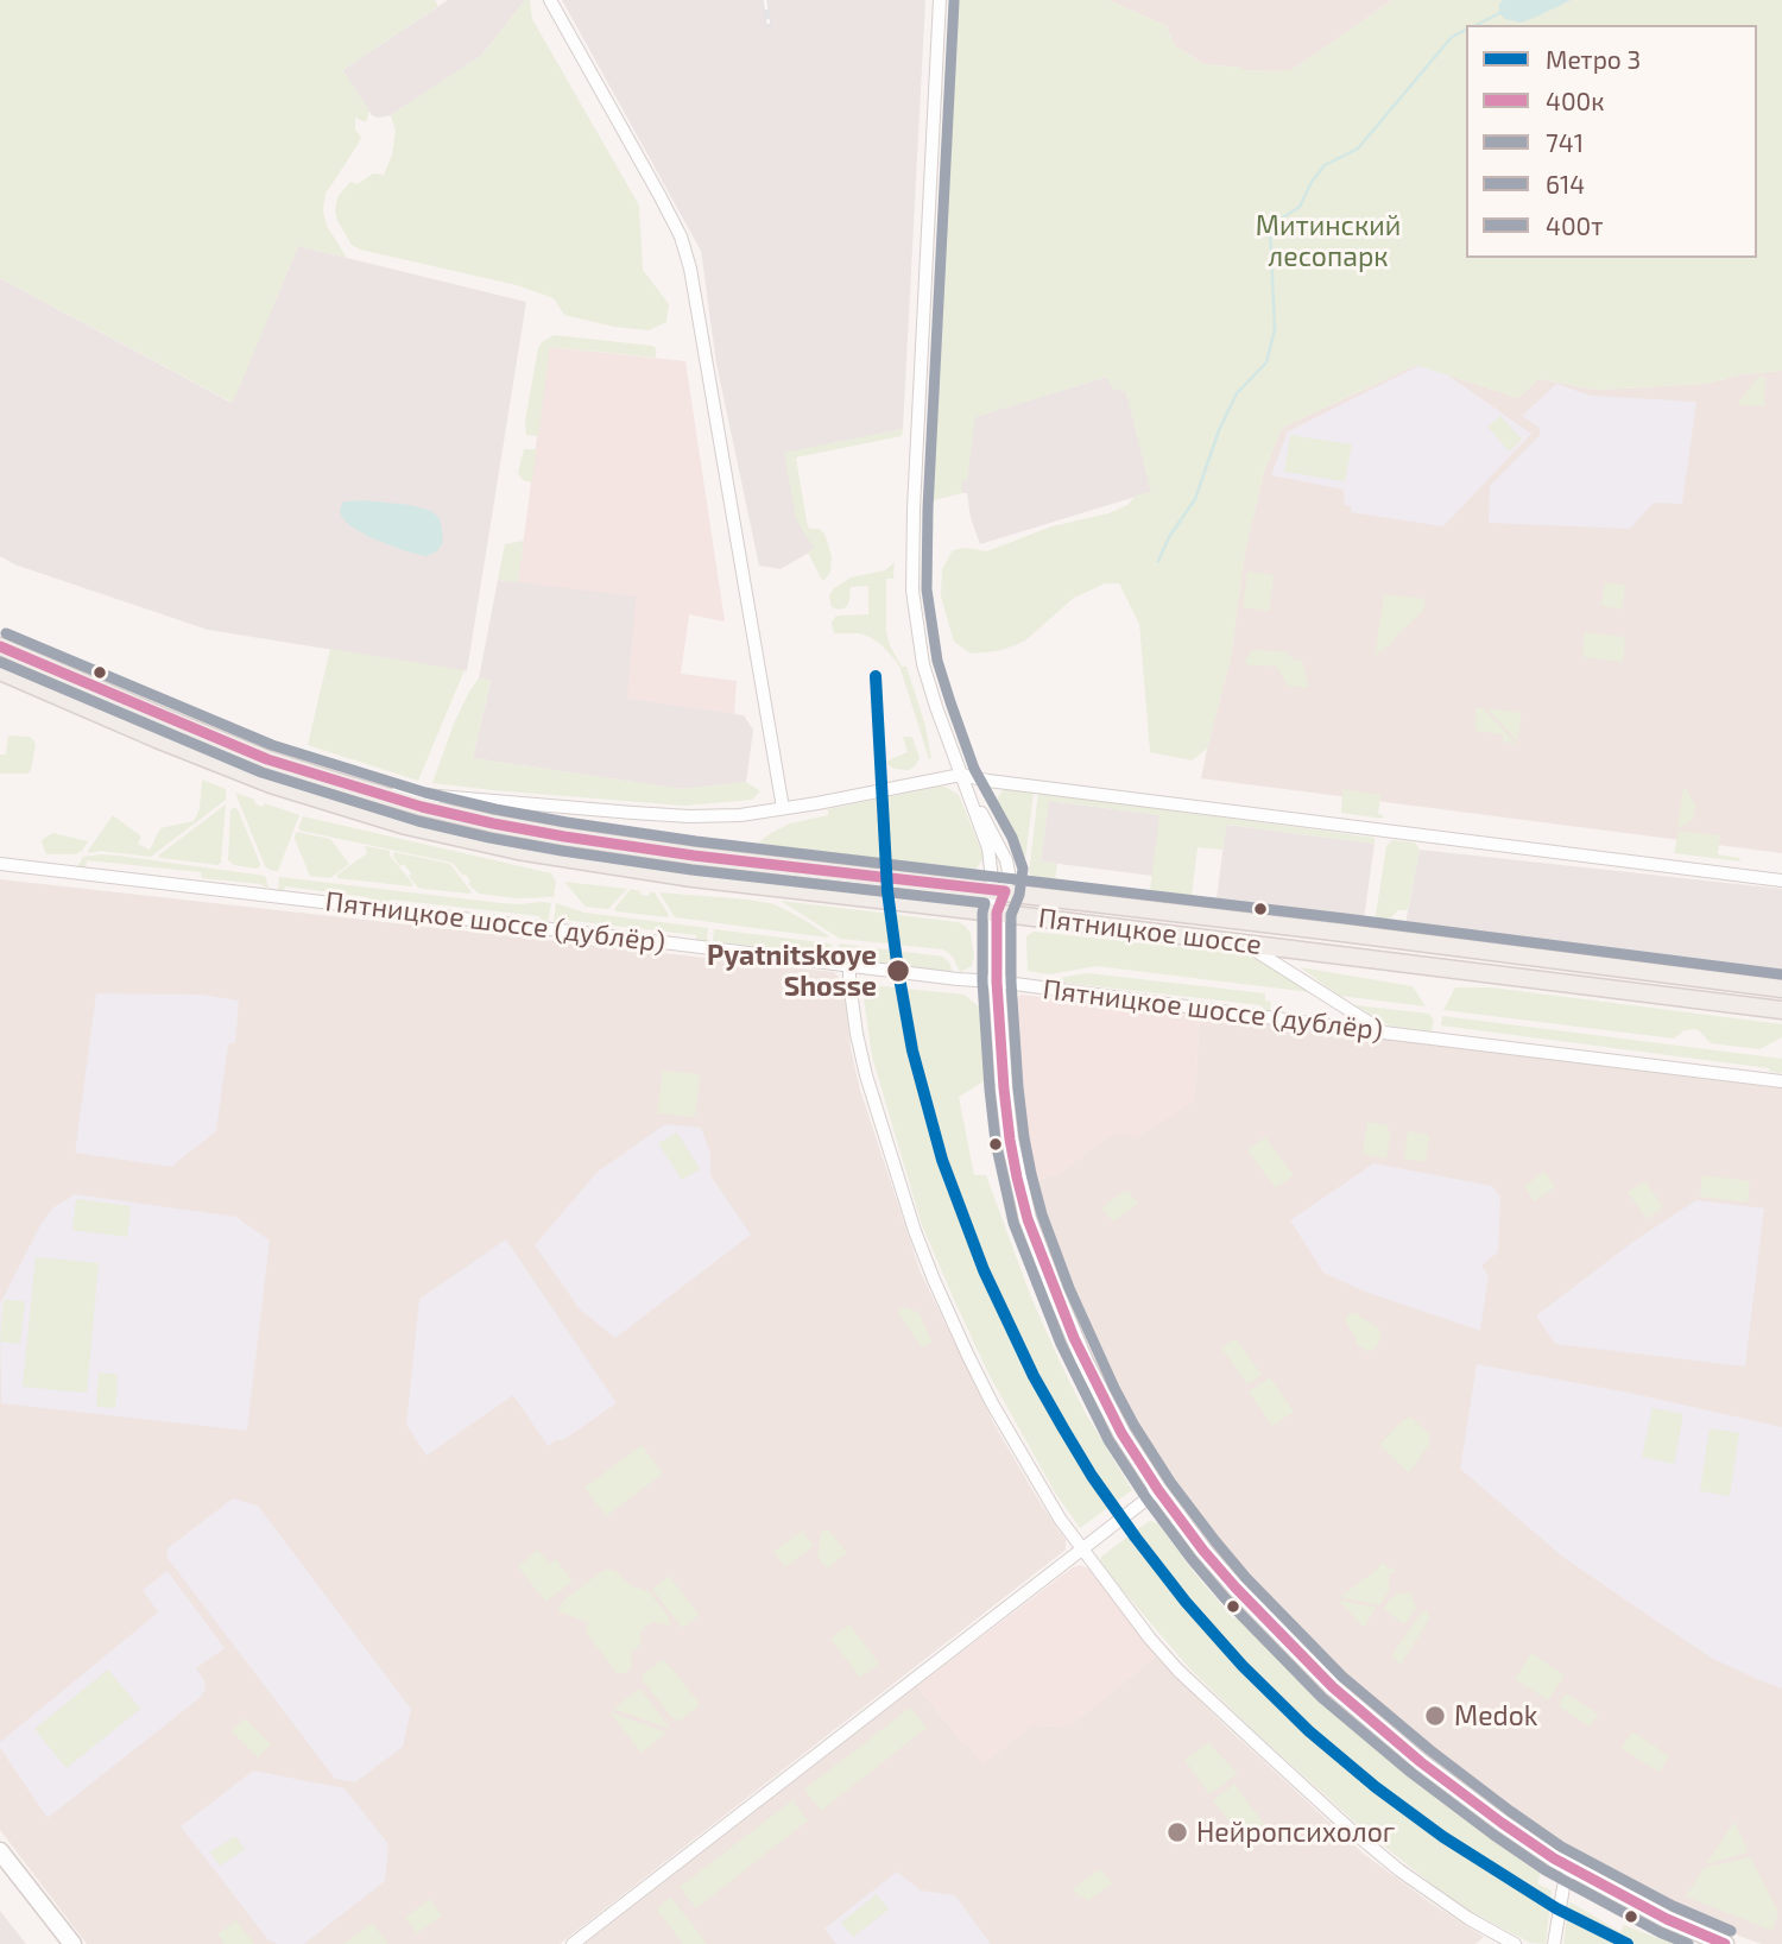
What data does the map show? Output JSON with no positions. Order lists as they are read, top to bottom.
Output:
{
  "streets": {
    "main road": ["Пятницкое шоссе"],
    "street": ["Пятницкое шоссе (дублёр)"]
  },
  "parks": ["Митинский лесопарк"],
  "places": ["Pyatnitskoye Shosse", "Medok", "Нейропсихолог"],
  "lines": [
    "transit line 614",
    "transit line 400т",
    "transit line 400к",
    "transit line 741",
    "metro line 3"
  ],
  "legend": [
    "Метро 3",
    "400к",
    "741",
    "614",
    "400т"
  ]
}
